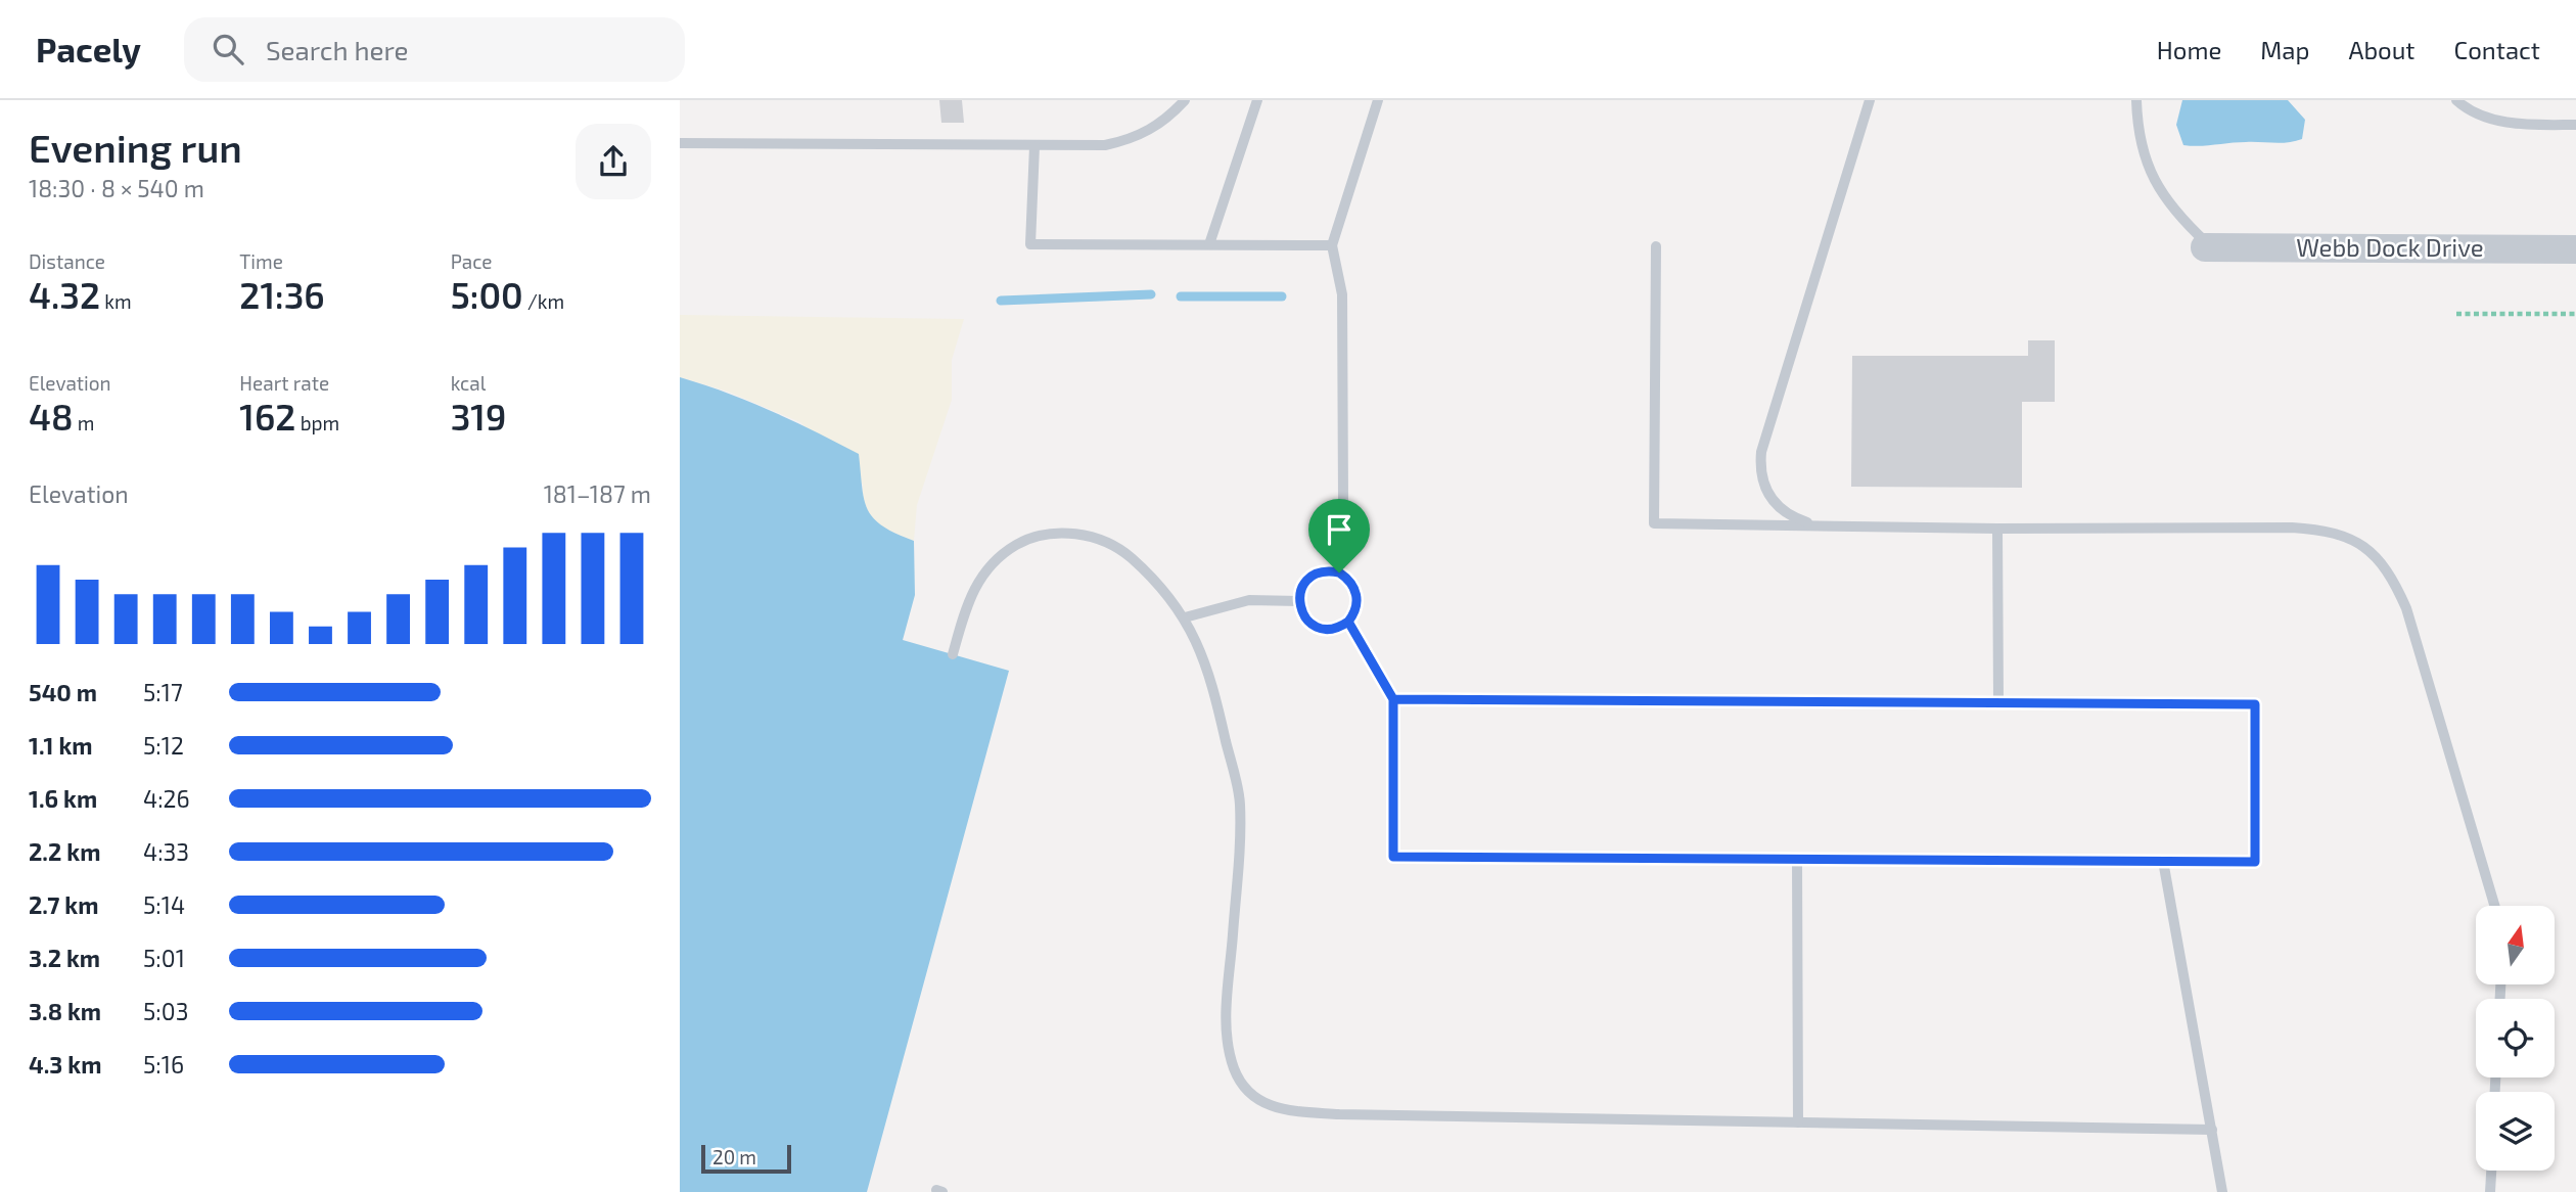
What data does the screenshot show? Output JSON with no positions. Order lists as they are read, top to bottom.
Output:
{
  "streets": {
    "street": ["Webb Dock Drive"]
  },
  "scale_bar": "20 m",
  "north": "top",
  "page": {
    "header": "Pacely",
    "search": "Search here",
    "nav": [
      "Home",
      "Map",
      "About",
      "Contact"
    ],
    "heading": ["Evening run", "18:30 · 8 × 540 m"],
    "stats": [
      ["Distance", "4.32 km"],
      ["Time", "21:36"],
      ["Pace", "5:00 /km"],
      ["Elevation", "48 m"],
      ["Heart rate", "162 bpm"],
      ["kcal", "319"]
    ],
    "chart": ["Elevation", "181–187 m"],
    "list": [
      {
        "name": "540 m",
        "note": "5:17"
      },
      {
        "name": "1.1 km",
        "note": "5:12"
      },
      {
        "name": "1.6 km",
        "note": "4:26"
      },
      {
        "name": "2.2 km",
        "note": "4:33"
      },
      {
        "name": "2.7 km",
        "note": "5:14"
      },
      {
        "name": "3.2 km",
        "note": "5:01"
      },
      {
        "name": "3.8 km",
        "note": "5:03"
      },
      {
        "name": "4.3 km",
        "note": "5:16"
      }
    ],
    "scale": "20 m"
  }
}
